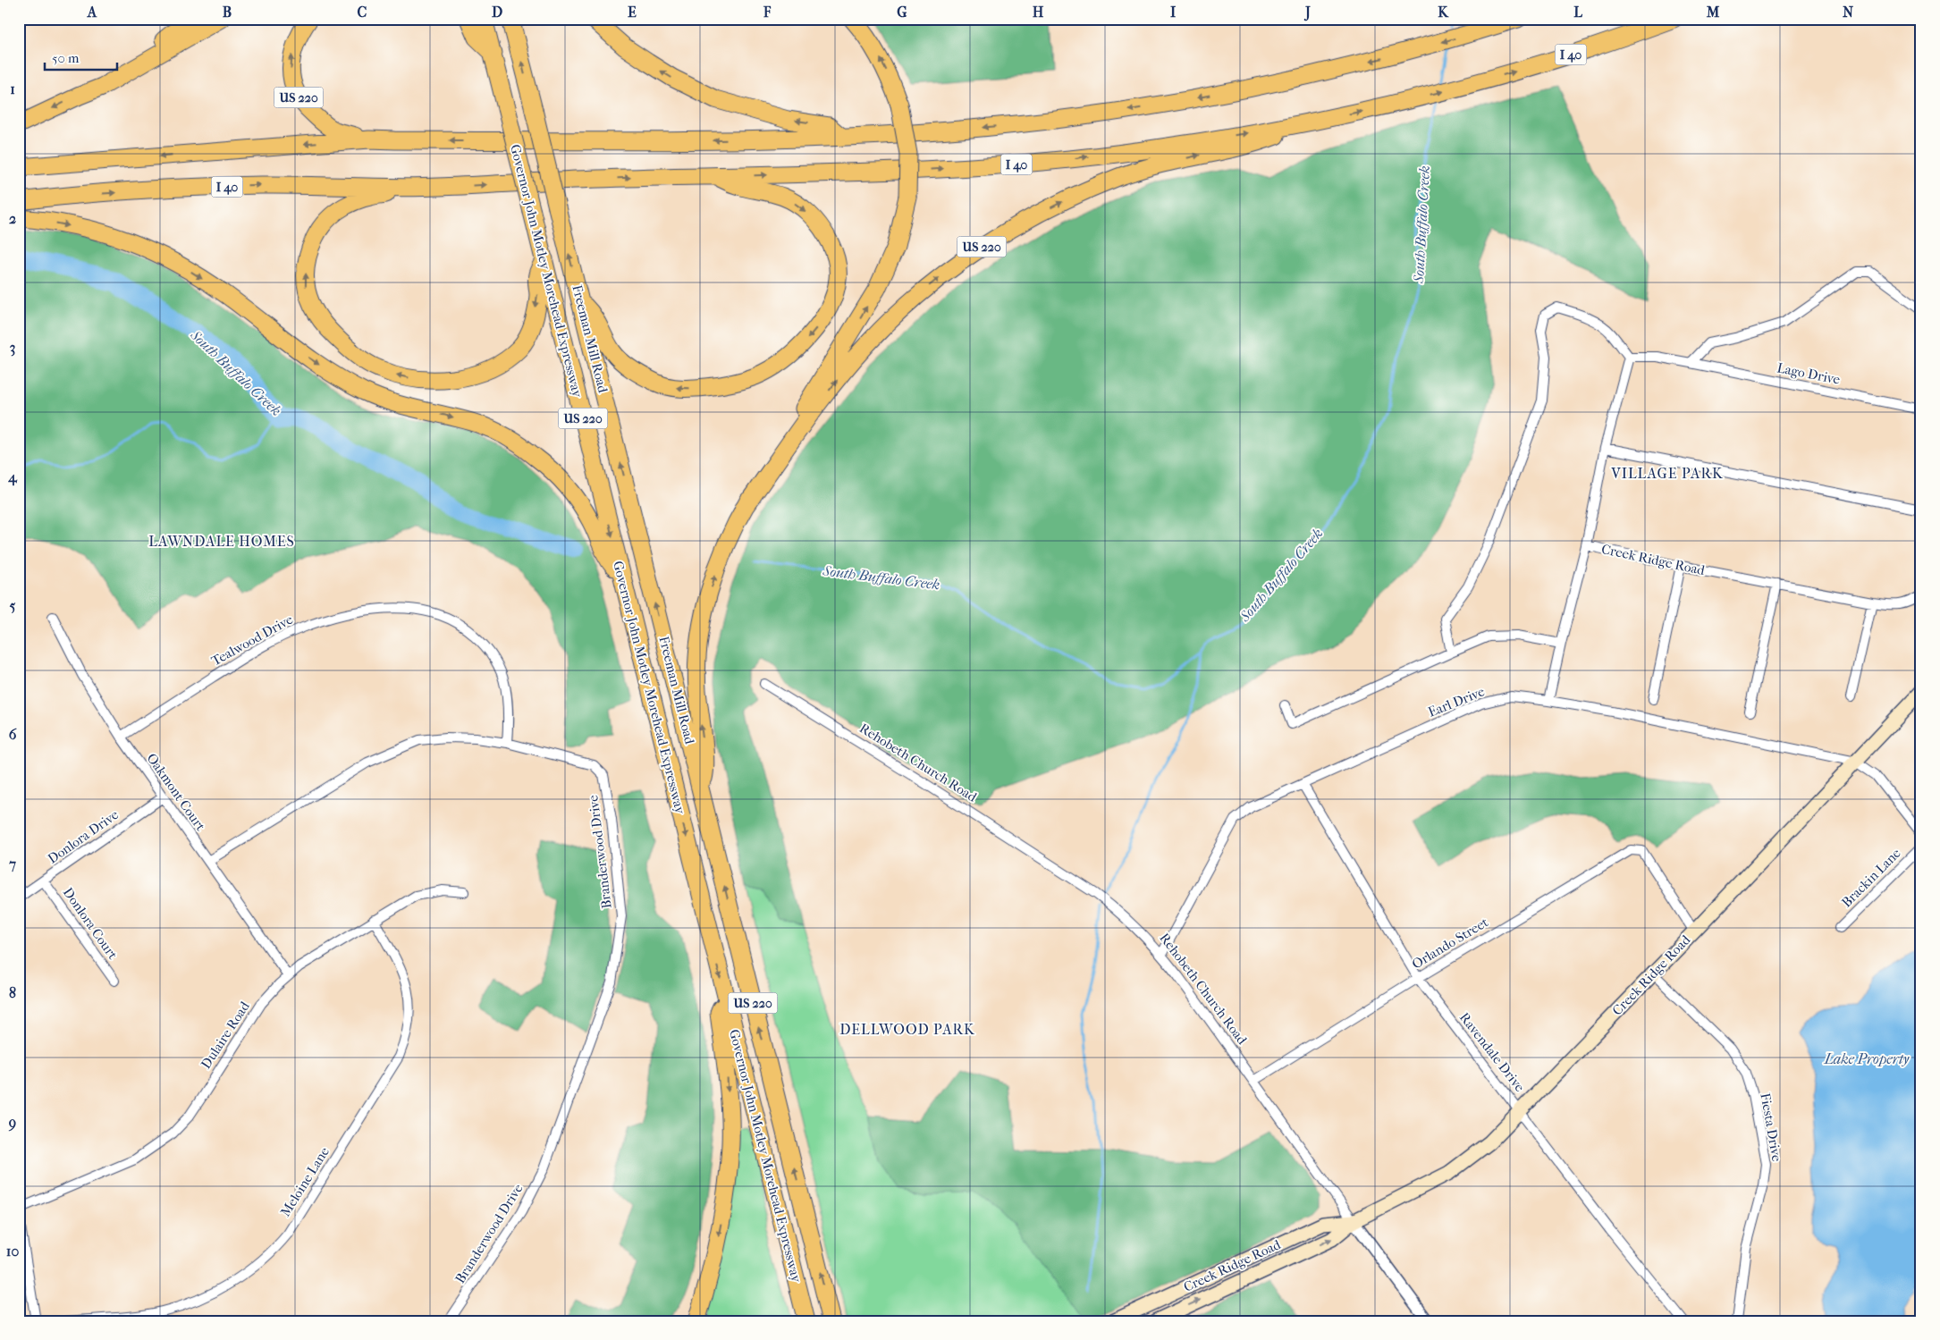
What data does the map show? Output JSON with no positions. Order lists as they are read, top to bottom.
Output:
{
  "streets": {
    "highway": [
      "I 40",
      "US 220",
      "Governor John Motley Morehead Expressway",
      "Freeman Mill Road"
    ],
    "main road": ["Creek Ridge Road"],
    "street": [
      "Lago Drive",
      "Tealwood Drive",
      "Earl Drive",
      "Rehobeth Church Road",
      "Oakmont Court",
      "Donlora Drive",
      "Branderwood Drive",
      "Brackin Lane",
      "Donlora Court",
      "Orlando Street",
      "Dulaire Road",
      "Ravendale Drive",
      "Fiesta Drive",
      "Meloine Lane"
    ]
  },
  "crossings": [
    ["I 40", "US 220"],
    ["US 220", "Governor John Motley Morehead Expressway"],
    ["US 220", "Freeman Mill Road"],
    ["Governor John Motley Morehead Expressway", "Freeman Mill Road"],
    ["Lago Drive", "Creek Ridge Road"],
    ["Creek Ridge Road", "Earl Drive"],
    ["Creek Ridge Road", "Rehobeth Church Road"],
    ["Creek Ridge Road", "Orlando Street"],
    ["Creek Ridge Road", "Ravendale Drive"],
    ["Creek Ridge Road", "Fiesta Drive"],
    ["Tealwood Drive", "Oakmont Court"],
    ["Tealwood Drive", "Branderwood Drive"],
    ["Earl Drive", "Rehobeth Church Road"],
    ["Earl Drive", "Ravendale Drive"],
    ["Rehobeth Church Road", "Orlando Street"],
    ["Oakmont Court", "Donlora Drive"],
    ["Oakmont Court", "Branderwood Drive"],
    ["Oakmont Court", "Dulaire Road"],
    ["Donlora Drive", "Donlora Court"],
    ["Orlando Street", "Ravendale Drive"],
    ["Dulaire Road", "Meloine Lane"]
  ],
  "districts": ["VILLAGE PARK", "LAWNDALE HOMES", "DELLWOOD PARK"],
  "water": ["South Buffalo Creek", "Lake Property"],
  "scale_bar": "50 m",
  "grid": {
    "columns": [
      "A",
      "B",
      "C",
      "D",
      "E",
      "F",
      "G",
      "H",
      "I",
      "J",
      "K",
      "L",
      "M",
      "N"
    ],
    "rows": [
      "1",
      "2",
      "3",
      "4",
      "5",
      "6",
      "7",
      "8",
      "9",
      "10"
    ]
  }
}
